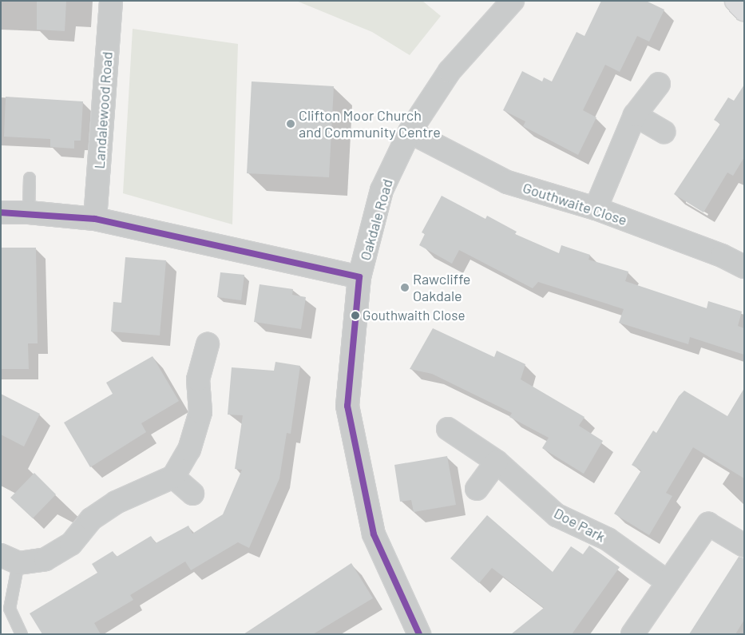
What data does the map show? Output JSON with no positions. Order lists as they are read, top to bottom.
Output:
{
  "streets": {
    "street": [
      "Landalewood Road",
      "Gouthwaite Close",
      "Oakdale Road",
      "Doe Park"
    ]
  },
  "crossings": [
    ["Gouthwaite Close", "Oakdale Road"]
  ],
  "places": ["Clifton Moor Church and Community Centre", "Rawcliffe Oakdale", "Gouthwaith Close"]
}
